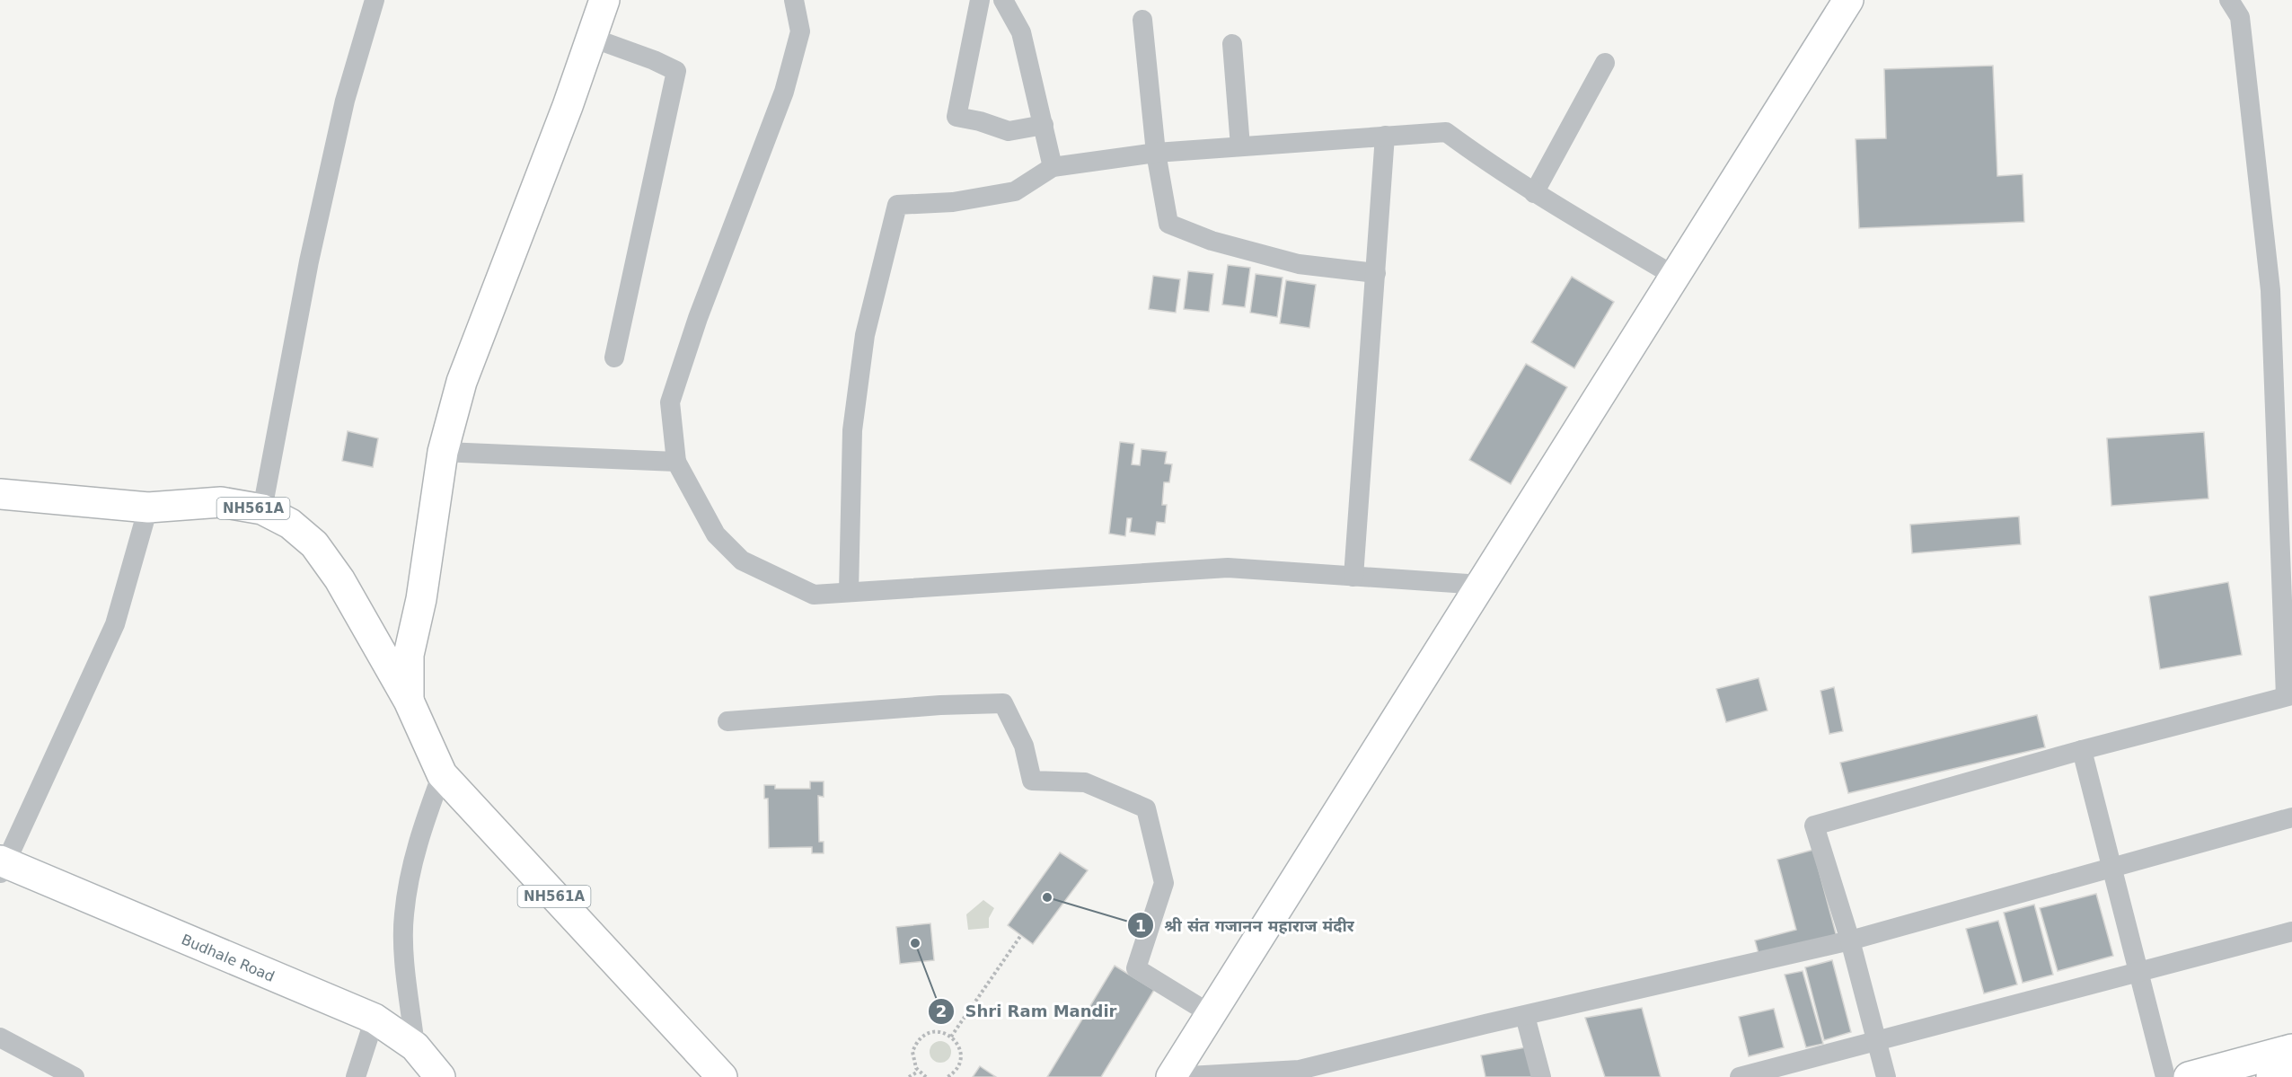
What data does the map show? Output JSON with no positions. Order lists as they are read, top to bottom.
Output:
{
  "streets": {
    "main road": ["NH561A", "Budhale Road"]
  },
  "places": ["श्री संंत गजानन महाराज मंदीर", "Shri Ram Mandir"]
}
